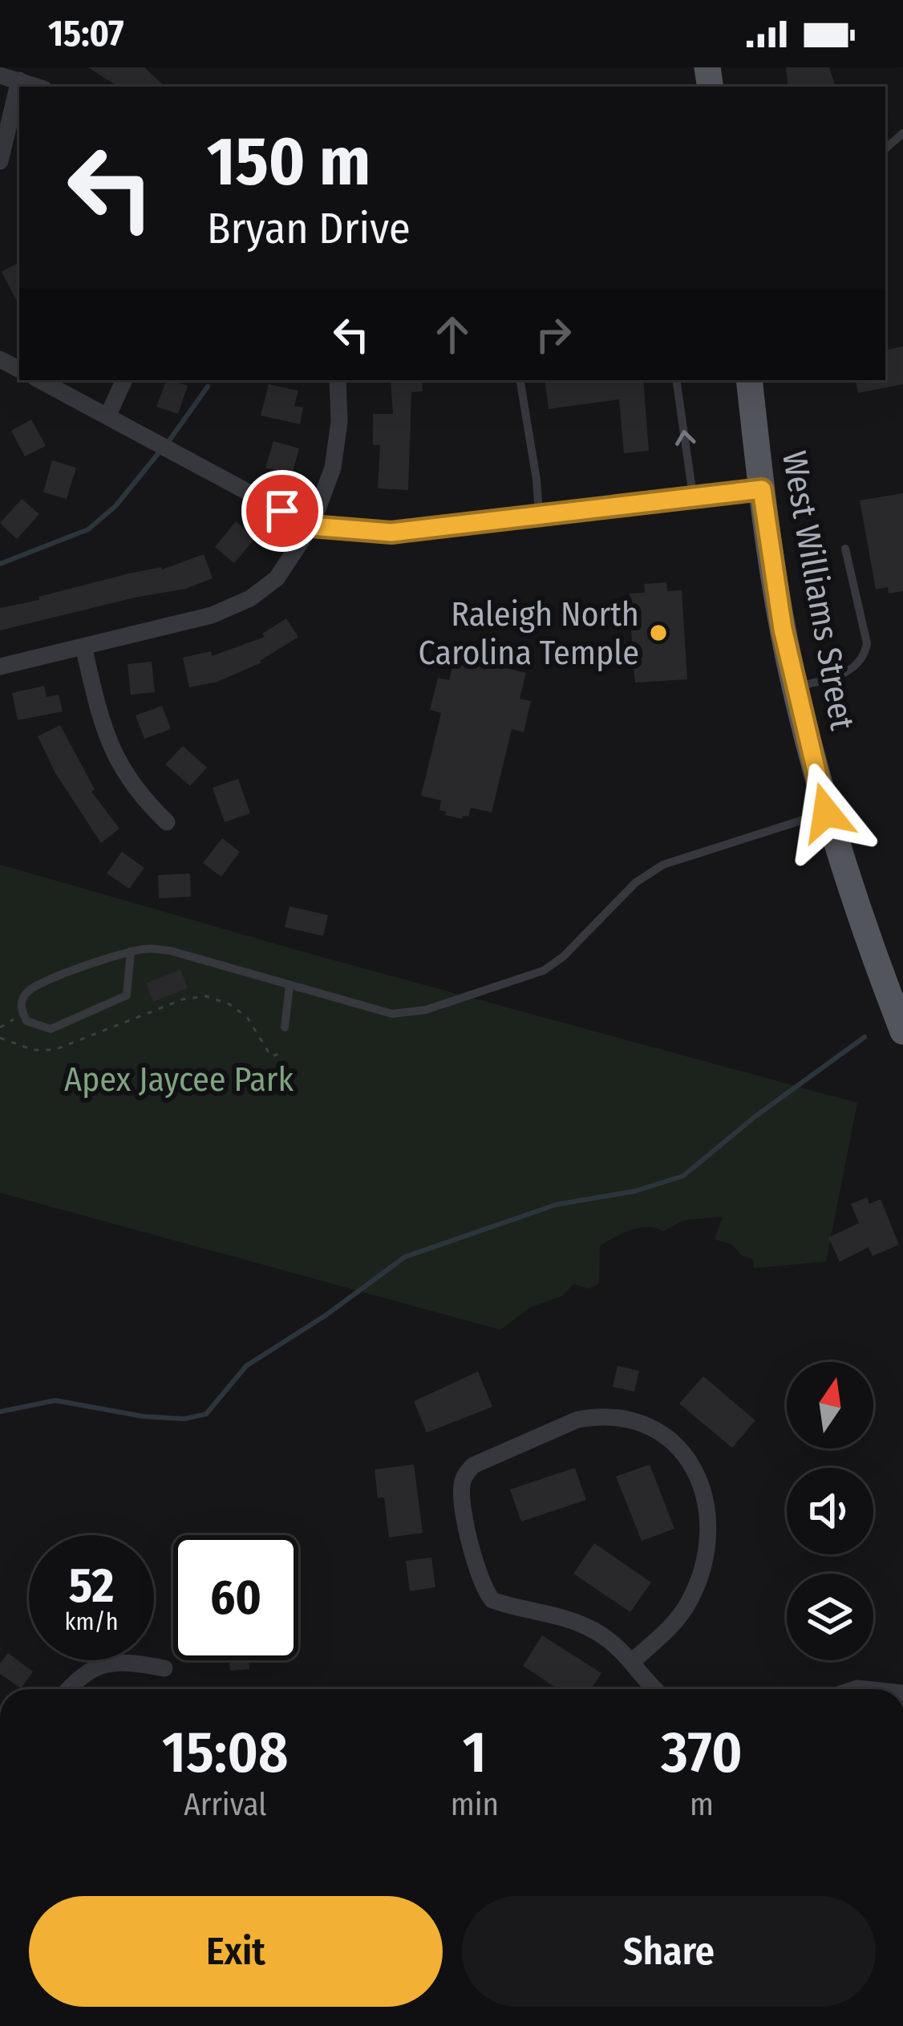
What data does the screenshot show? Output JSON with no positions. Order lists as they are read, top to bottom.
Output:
{
  "streets": {
    "main road": ["West Williams Street"]
  },
  "parks": ["Apex Jaycee Park"],
  "places": ["Raleigh North Carolina Temple"],
  "north": "top",
  "page": {
    "status": "15:07",
    "turn": ["150 m", "Bryan Drive"],
    "speed": "52 km/h",
    "limit": "60",
    "eta": [
      "15:08",
      "Arrival",
      "1",
      "min",
      "370",
      "m"
    ],
    "buttons": ["Exit", "Share"]
  }
}
